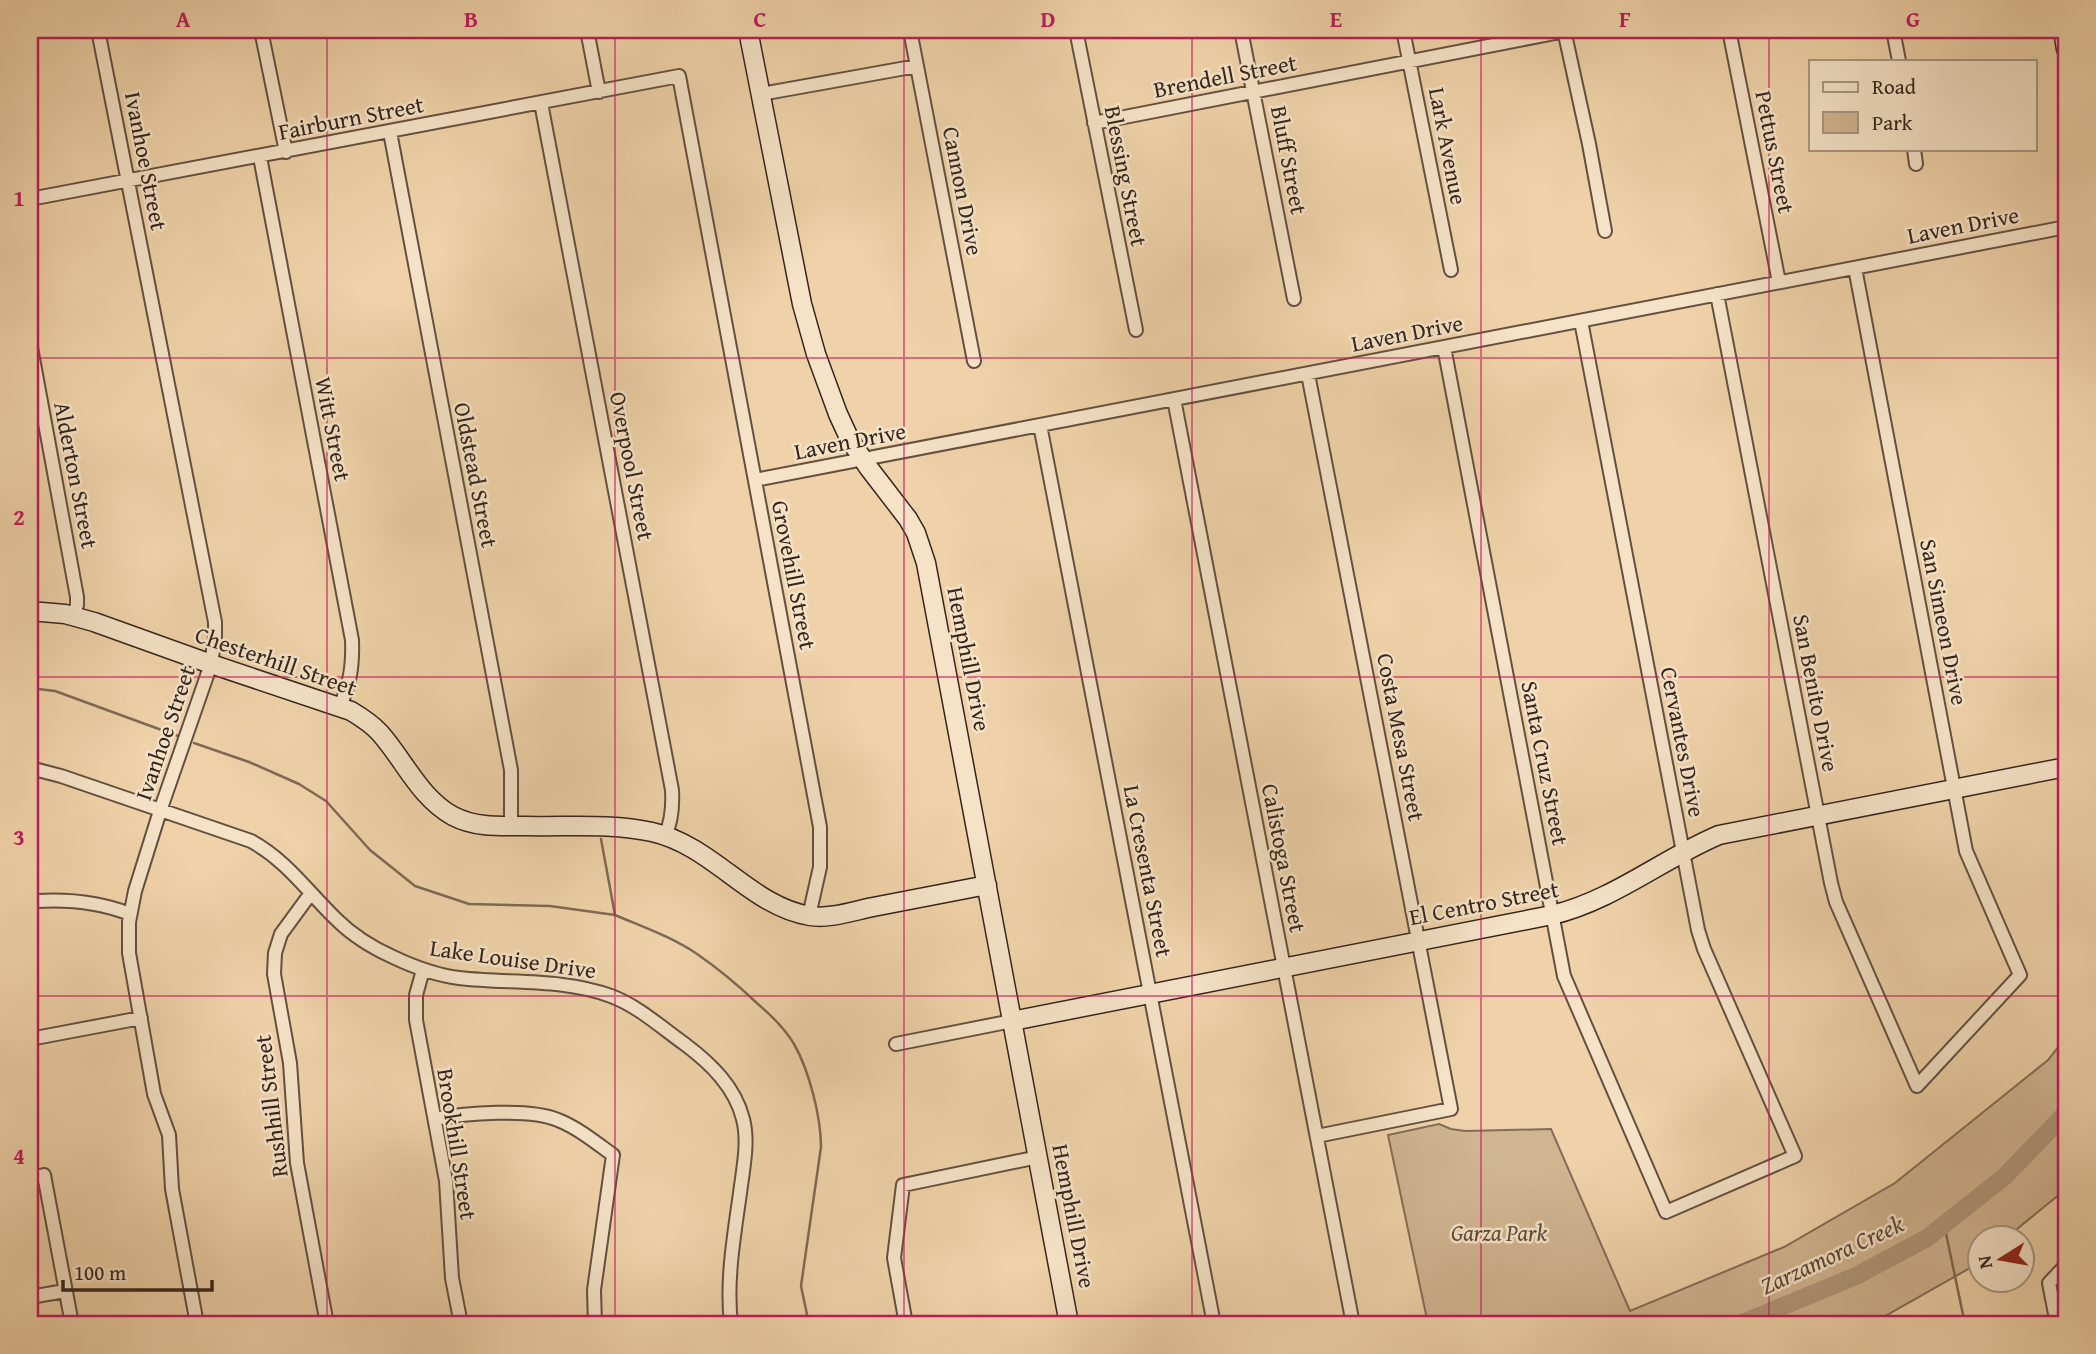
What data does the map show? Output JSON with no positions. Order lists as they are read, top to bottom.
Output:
{
  "streets": {
    "street": [
      "Brendell Street",
      "Fairburn Street",
      "Lark Avenue",
      "Pettus Street",
      "Bluff Street",
      "Ivanhoe Street",
      "Blessing Street",
      "Cannon Drive",
      "Laven Drive",
      "Witt Street",
      "Overpool Street",
      "Alderton Street",
      "Oldstead Street",
      "Grovehill Street",
      "San Simeon Drive",
      "Hemphill Drive",
      "Chesterhill Street",
      "San Benito Drive",
      "Costa Mesa Street",
      "Cervantes Drive",
      "Santa Cruz Street",
      "Calistoga Street",
      "La Cresenta Street",
      "El Centro Street",
      "Lake Louise Drive",
      "Rushhill Street",
      "Brookhill Street"
    ]
  },
  "crossings": [
    ["Brendell Street", "Lark Avenue"],
    ["Brendell Street", "Bluff Street"],
    ["Brendell Street", "Blessing Street"],
    ["Fairburn Street", "Ivanhoe Street"],
    ["Fairburn Street", "Witt Street"],
    ["Fairburn Street", "Overpool Street"],
    ["Fairburn Street", "Oldstead Street"],
    ["Fairburn Street", "Grovehill Street"],
    ["Pettus Street", "Laven Drive"],
    ["Ivanhoe Street", "Chesterhill Street"],
    ["Ivanhoe Street", "Lake Louise Drive"],
    ["Laven Drive", "Grovehill Street"],
    ["Laven Drive", "San Simeon Drive"],
    ["Laven Drive", "Hemphill Drive"],
    ["Laven Drive", "San Benito Drive"],
    ["Laven Drive", "Costa Mesa Street"],
    ["Laven Drive", "Cervantes Drive"],
    ["Laven Drive", "Santa Cruz Street"],
    ["Laven Drive", "Calistoga Street"],
    ["Laven Drive", "La Cresenta Street"],
    ["Witt Street", "Chesterhill Street"],
    ["Overpool Street", "Chesterhill Street"],
    ["Alderton Street", "Chesterhill Street"],
    ["Oldstead Street", "Chesterhill Street"],
    ["Grovehill Street", "Chesterhill Street"],
    ["San Simeon Drive", "San Benito Drive"],
    ["San Simeon Drive", "El Centro Street"],
    ["Hemphill Drive", "Chesterhill Street"],
    ["Hemphill Drive", "El Centro Street"],
    ["San Benito Drive", "El Centro Street"],
    ["Costa Mesa Street", "Calistoga Street"],
    ["Costa Mesa Street", "El Centro Street"],
    ["Cervantes Drive", "Santa Cruz Street"],
    ["Cervantes Drive", "El Centro Street"],
    ["Santa Cruz Street", "El Centro Street"],
    ["Calistoga Street", "El Centro Street"],
    ["La Cresenta Street", "El Centro Street"],
    ["Lake Louise Drive", "Rushhill Street"],
    ["Lake Louise Drive", "Brookhill Street"]
  ],
  "water": ["Zarzamora Creek"],
  "parks": ["Garza Park"],
  "legend": ["Road", "Park"],
  "scale_bar": "100 m",
  "north": "left",
  "grid": {
    "columns": [
      "A",
      "B",
      "C",
      "D",
      "E",
      "F",
      "G"
    ],
    "rows": [
      "1",
      "2",
      "3",
      "4"
    ]
  }
}
